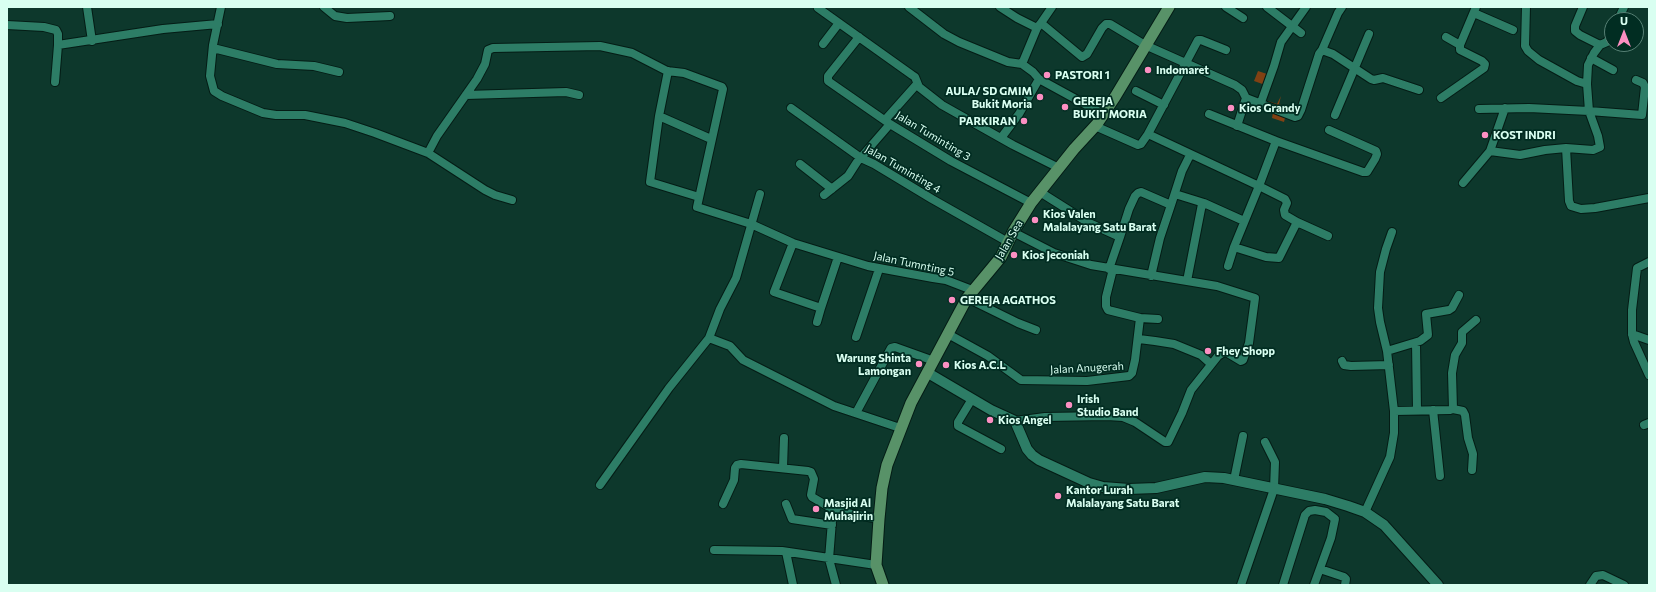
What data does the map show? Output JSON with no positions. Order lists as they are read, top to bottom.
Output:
{
  "streets": {
    "main road": ["Jalan Sea"],
    "street": [
      "Jalan Tuminting 3",
      "Jalan Tuminting 4",
      "Jalan Tumnting 5",
      "Jalan Anugerah"
    ]
  },
  "crossings": [
    ["Jalan Tuminting 3", "Jalan Sea"],
    ["Jalan Tuminting 4", "Jalan Sea"],
    ["Jalan Sea", "Jalan Tumnting 5"],
    ["Jalan Sea", "Jalan Anugerah"]
  ],
  "places": [
    "Indomaret",
    "PASTORI 1",
    "AULA/ SD GMIM Bukit Moria",
    "GEREJA BUKIT MORIA",
    "Kios Grandy",
    "PARKIRAN",
    "KOST INDRI",
    "Kios Valen Malalayang Satu Barat",
    "Kios Jeconiah",
    "GEREJA AGATHOS",
    "Fhey Shopp",
    "Warung Shinta Lamongan",
    "Kios A.C.L",
    "Irish Studio Band",
    "Kios Angel",
    "Kantor Lurah Malalayang Satu Barat",
    "Masjid Al Muhajirin"
  ],
  "north": "top"
}
